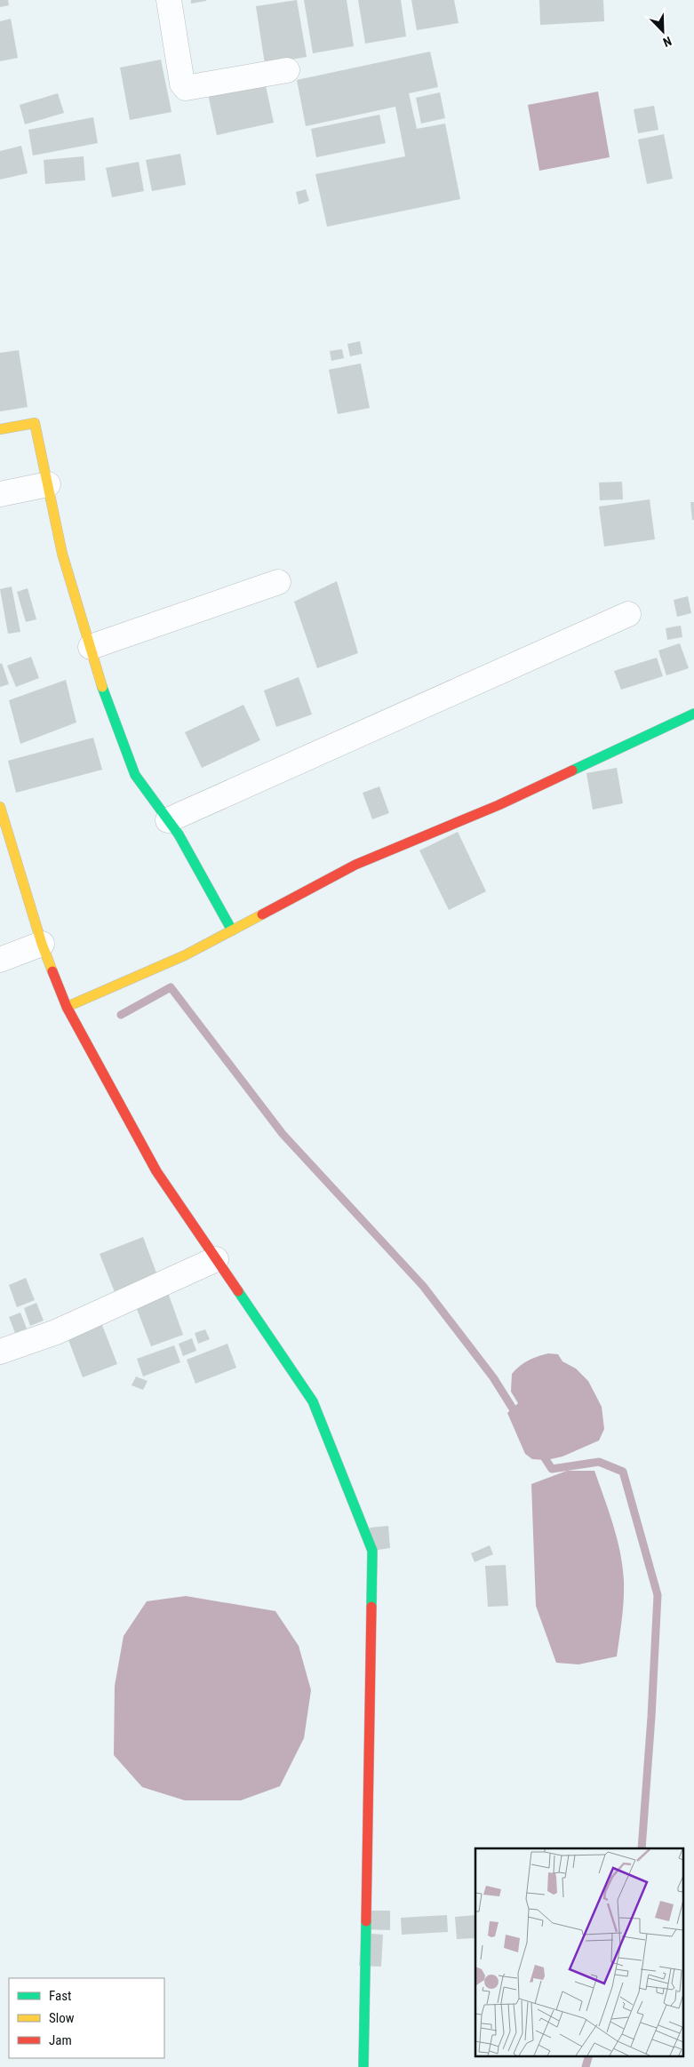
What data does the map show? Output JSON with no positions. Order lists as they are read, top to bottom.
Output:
{
  "legend": ["Fast", "Slow", "Jam"],
  "north": "bottom right"
}
